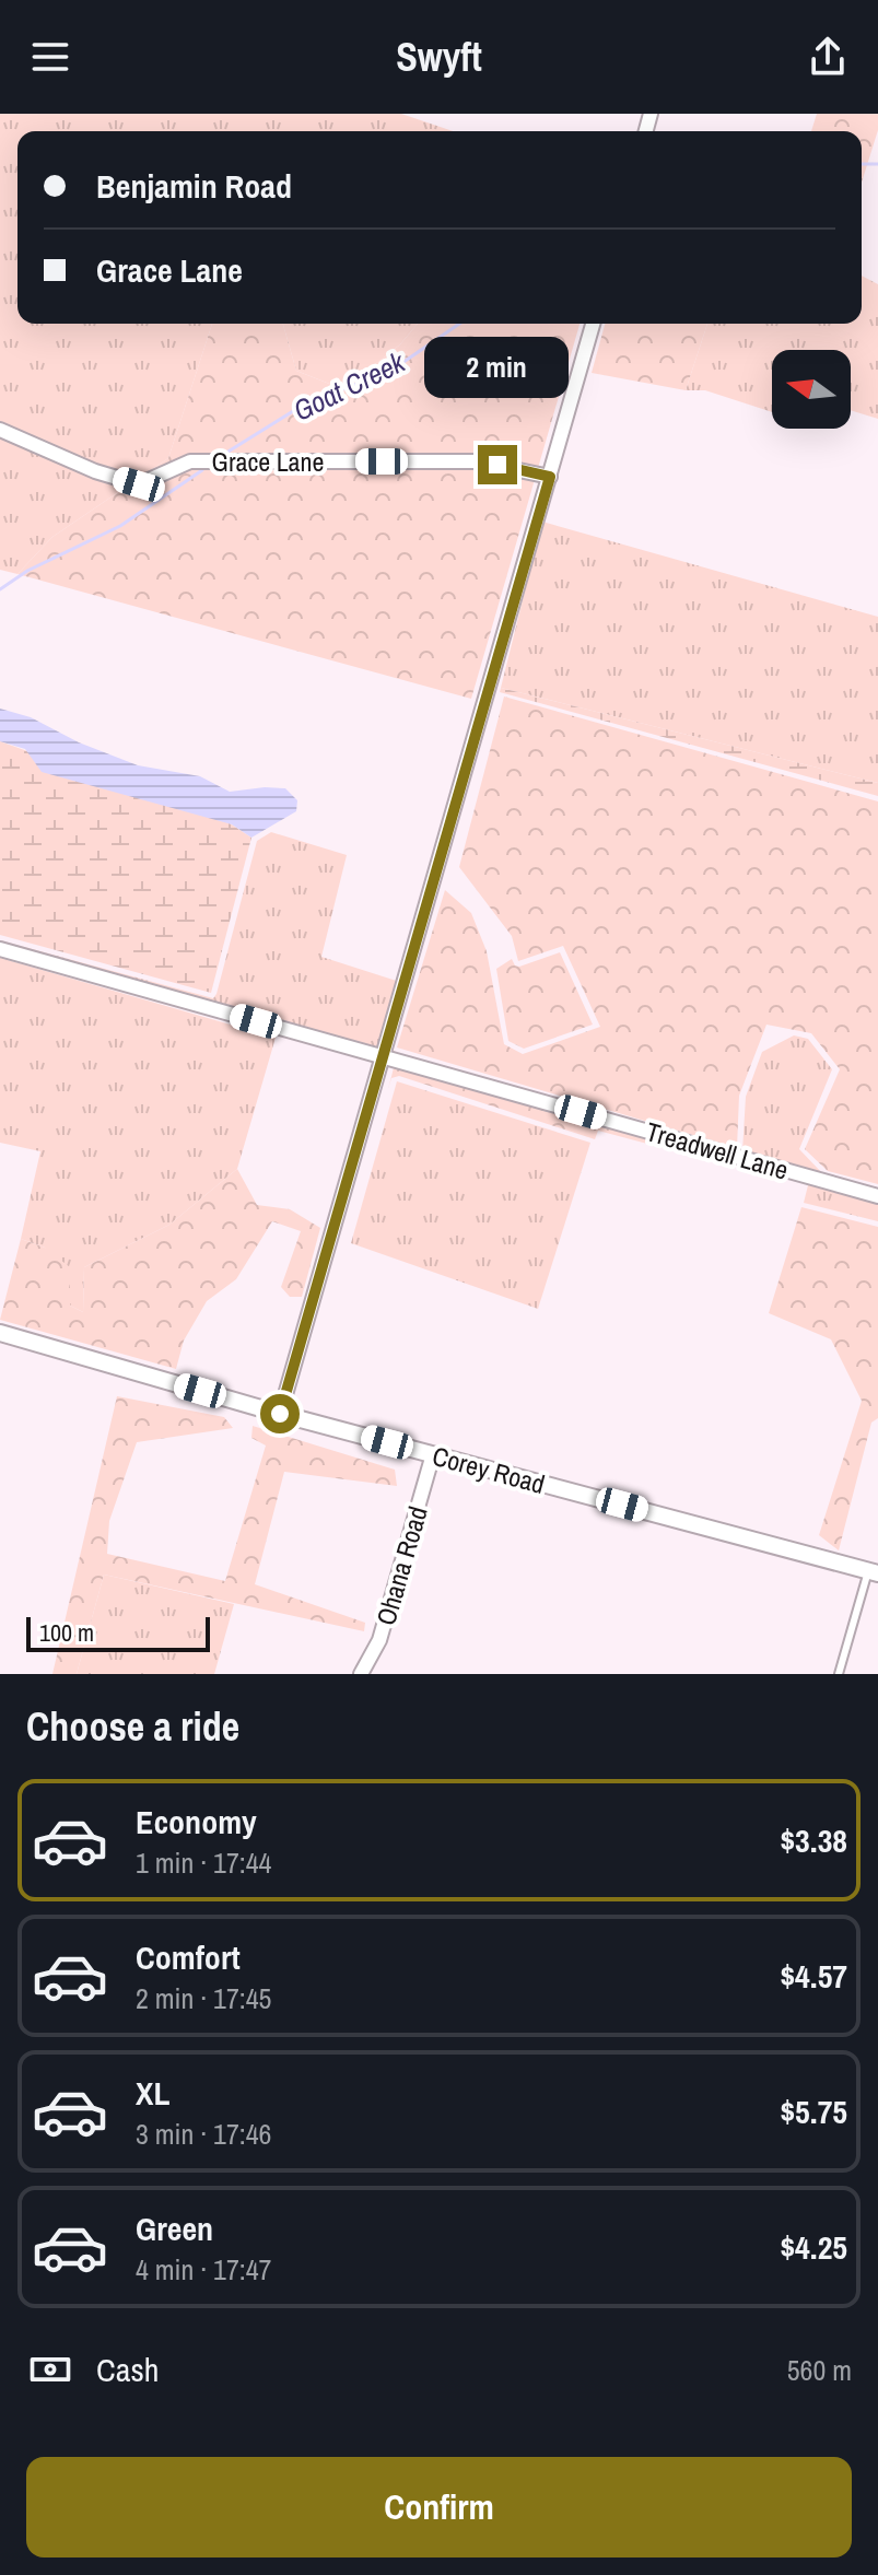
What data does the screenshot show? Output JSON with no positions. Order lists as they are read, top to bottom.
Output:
{
  "streets": {
    "street": [
      "Grace Lane",
      "Treadwell Lane",
      "Corey Road",
      "Ohana Road"
    ]
  },
  "crossings": [
    ["Corey Road", "Ohana Road"]
  ],
  "water": ["Goat Creek"],
  "scale_bar": "100 m",
  "north": "left",
  "page": {
    "header": "Swyft",
    "banner": ["Benjamin Road", "Grace Lane"],
    "bubble": "2 min",
    "scale": "100 m",
    "heading": "Choose a ride",
    "list": [
      {
        "name": "Economy",
        "note": "1 min · 17:44",
        "value": "$3.38"
      },
      {
        "name": "Comfort",
        "note": "2 min · 17:45",
        "value": "$4.57"
      },
      {
        "name": "XL",
        "note": "3 min · 17:46",
        "value": "$5.75"
      },
      {
        "name": "Green",
        "note": "4 min · 17:47",
        "value": "$4.25"
      }
    ],
    "pay": ["Cash", "560 m"],
    "buttons": "Confirm"
  }
}
